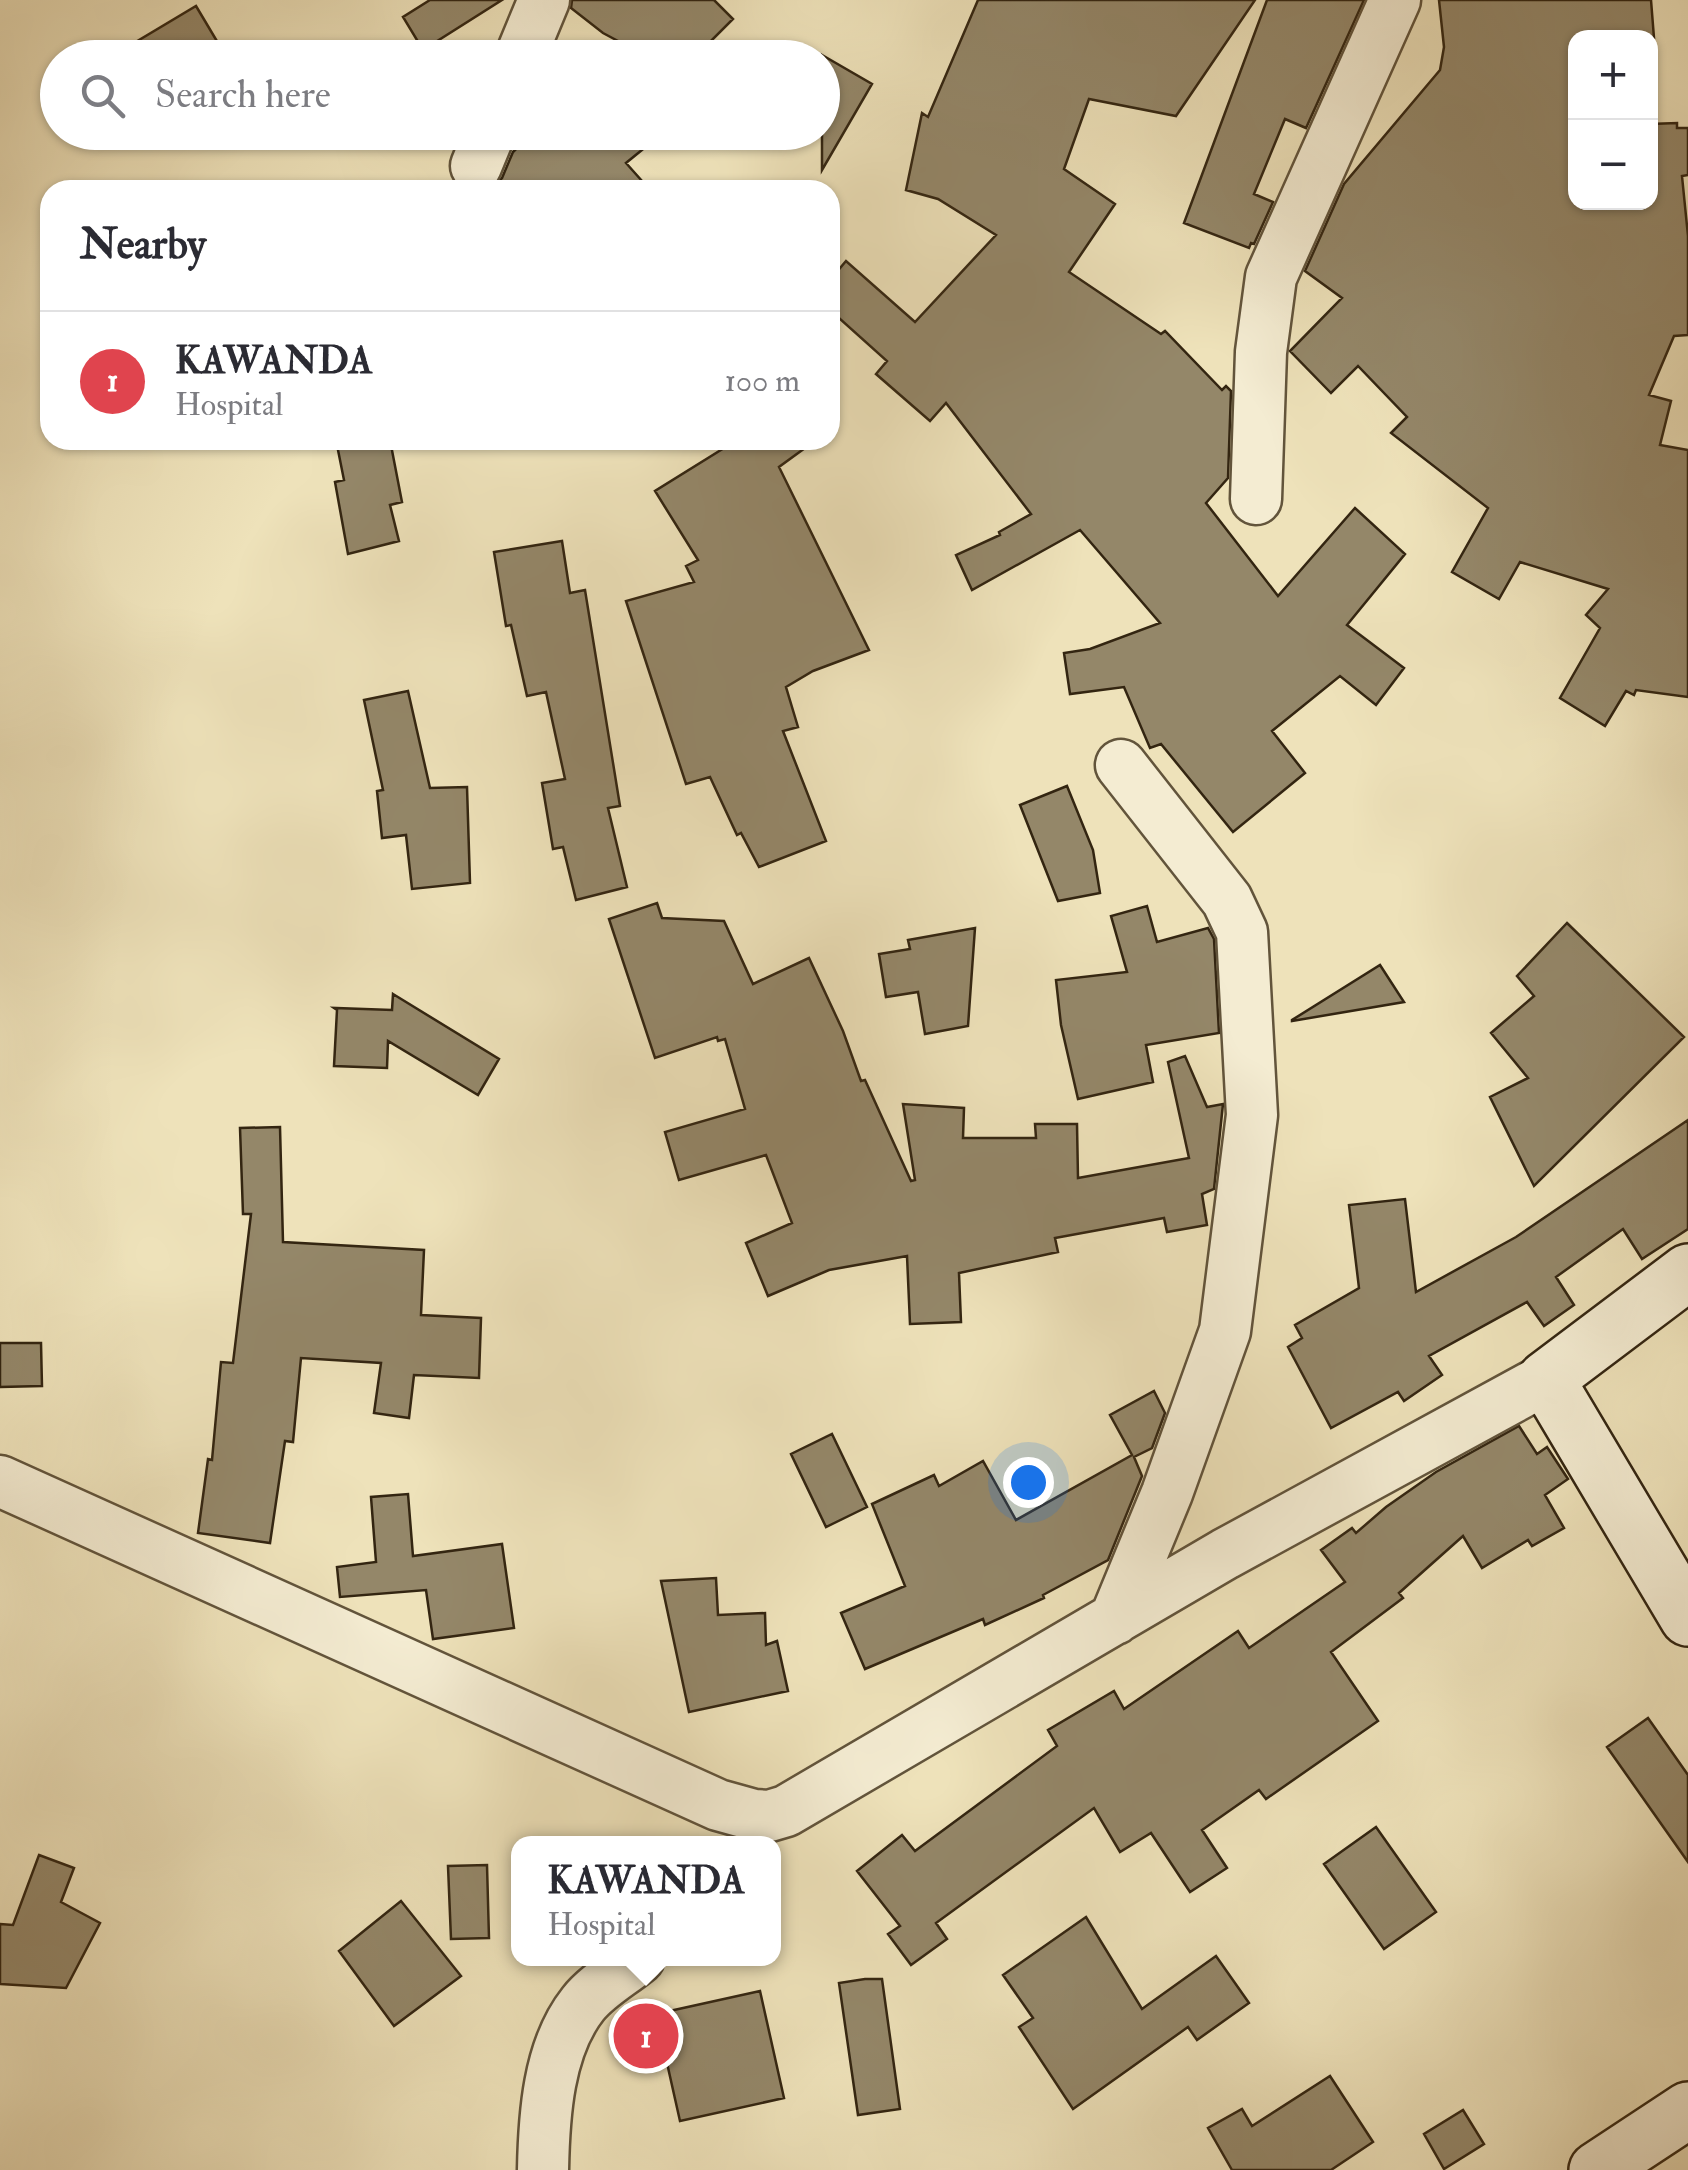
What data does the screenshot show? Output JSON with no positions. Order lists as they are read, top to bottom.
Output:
{
  "page": {
    "map_buttons": ["+", "−"],
    "search": "Search here",
    "heading": "Nearby",
    "list": [
      {
        "mark": "1",
        "name": "KAWANDA",
        "note": "Hospital",
        "value": "100 m"
      }
    ],
    "popup": ["KAWANDA", "Hospital"],
    "pins": "1"
  }
}
